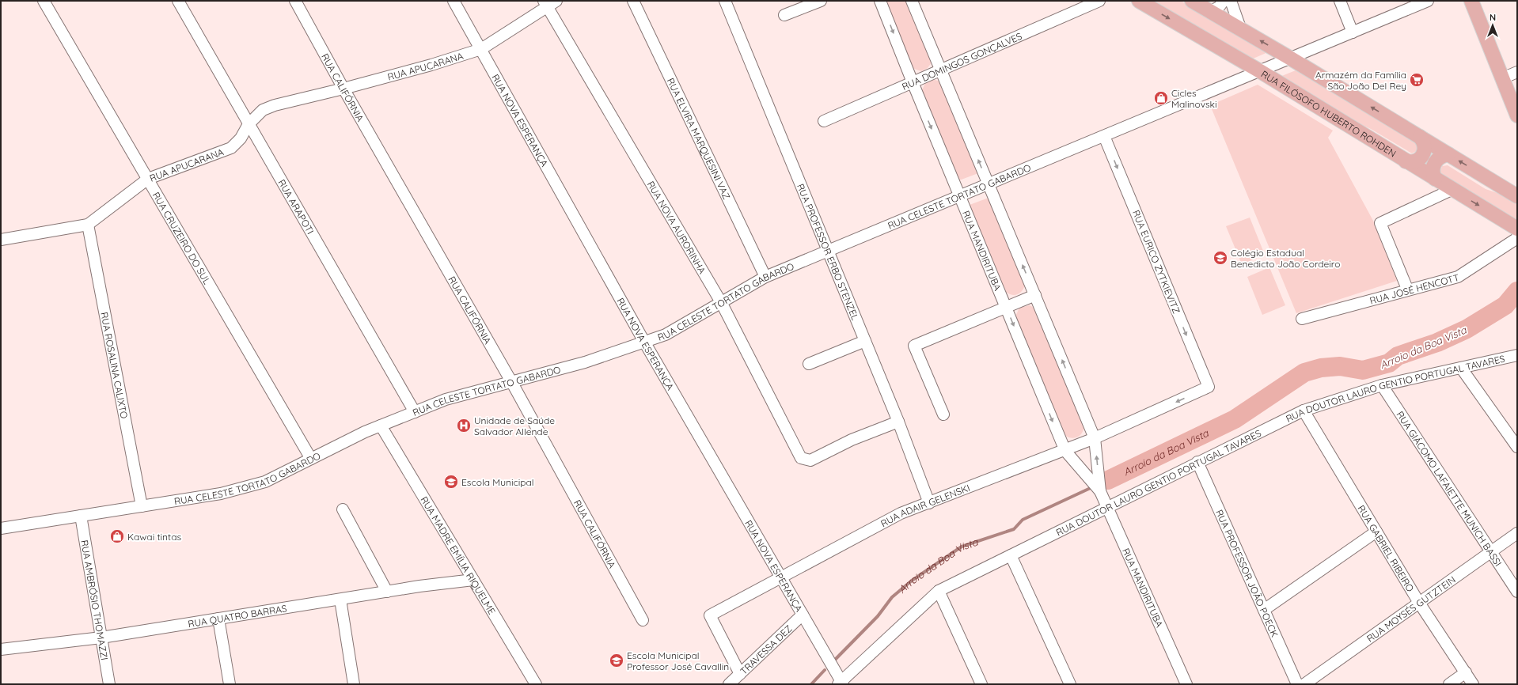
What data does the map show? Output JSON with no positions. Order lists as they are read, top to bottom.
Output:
{
  "streets": {
    "main road": ["RUA FILÓSOFO HUBERTO ROHDEN"],
    "street": [
      "RUA DOMINGOS GONÇALVES",
      "RUA APUCARANA",
      "RUA CALIFÓRNIA",
      "RUA NOVA ESPERANÇA",
      "RUA ELVIRA MARQUESINI VAZ",
      "RUA CELESTE TORTATO GABARDO",
      "RUA ARAPOTI",
      "RUA NOVA AURORINHA",
      "RUA CRUZEIRO DO SUL",
      "RUA MANDIRITUBA",
      "RUA PROFESSOR ERBO STENZEL",
      "RUA EURICO ZYTKIEVITZ",
      "RUA JOSÉ HENCOTT",
      "RUA ROSALINA CALIXTO",
      "RUA DOUTOR LAURO GENTIO PORTUGAL TAVARES",
      "RUA GIÁCOMO LAFAIETTE MUNICH BASSI",
      "RUA ADAIR GELENSKI",
      "RUA GABRIEL RIBEIRO",
      "RUA MADRE EMÍLIA RIQUELME",
      "RUA PROFESSOR JOÃO POECK",
      "RUA AMBRÓSIO THOMAZZI",
      "RUA MOYSÉS GUTZTEIN",
      "RUA QUATRO BARRAS",
      "TRAVESSA DEZ"
    ]
  },
  "crossings": [
    ["RUA DOMINGOS GONÇALVES", "RUA MANDIRITUBA"],
    ["RUA APUCARANA", "RUA CALIFÓRNIA"],
    ["RUA APUCARANA", "RUA NOVA ESPERANÇA"],
    ["RUA APUCARANA", "RUA ARAPOTI"],
    ["RUA APUCARANA", "RUA NOVA AURORINHA"],
    ["RUA APUCARANA", "RUA CRUZEIRO DO SUL"],
    ["RUA APUCARANA", "RUA ROSALINA CALIXTO"],
    ["RUA CALIFÓRNIA", "RUA CELESTE TORTATO GABARDO"],
    ["RUA FILÓSOFO HUBERTO ROHDEN", "RUA CELESTE TORTATO GABARDO"],
    ["RUA NOVA ESPERANÇA", "RUA CELESTE TORTATO GABARDO"],
    ["RUA NOVA ESPERANÇA", "RUA DOUTOR LAURO GENTIO PORTUGAL TAVARES"],
    ["RUA NOVA ESPERANÇA", "RUA ADAIR GELENSKI"],
    ["RUA NOVA ESPERANÇA", "TRAVESSA DEZ"],
    ["RUA ELVIRA MARQUESINI VAZ", "RUA CELESTE TORTATO GABARDO"],
    ["RUA CELESTE TORTATO GABARDO", "RUA ARAPOTI"],
    ["RUA CELESTE TORTATO GABARDO", "RUA NOVA AURORINHA"],
    ["RUA CELESTE TORTATO GABARDO", "RUA CRUZEIRO DO SUL"],
    ["RUA CELESTE TORTATO GABARDO", "RUA MANDIRITUBA"],
    ["RUA CELESTE TORTATO GABARDO", "RUA PROFESSOR ERBO STENZEL"],
    ["RUA CELESTE TORTATO GABARDO", "RUA EURICO ZYTKIEVITZ"],
    ["RUA CELESTE TORTATO GABARDO", "RUA ROSALINA CALIXTO"],
    ["RUA CELESTE TORTATO GABARDO", "RUA MADRE EMÍLIA RIQUELME"],
    ["RUA CELESTE TORTATO GABARDO", "RUA AMBRÓSIO THOMAZZI"],
    ["RUA NOVA AURORINHA", "RUA PROFESSOR ERBO STENZEL"],
    ["RUA MANDIRITUBA", "RUA DOUTOR LAURO GENTIO PORTUGAL TAVARES"],
    ["RUA MANDIRITUBA", "RUA ADAIR GELENSKI"],
    ["RUA PROFESSOR ERBO STENZEL", "RUA ADAIR GELENSKI"],
    ["RUA EURICO ZYTKIEVITZ", "RUA ADAIR GELENSKI"],
    ["RUA DOUTOR LAURO GENTIO PORTUGAL TAVARES", "RUA GIÁCOMO LAFAIETTE MUNICH BASSI"],
    ["RUA DOUTOR LAURO GENTIO PORTUGAL TAVARES", "RUA GABRIEL RIBEIRO"],
    ["RUA DOUTOR LAURO GENTIO PORTUGAL TAVARES", "RUA PROFESSOR JOÃO POECK"],
    ["RUA GIÁCOMO LAFAIETTE MUNICH BASSI", "RUA MOYSÉS GUTZTEIN"],
    ["RUA ADAIR GELENSKI", "TRAVESSA DEZ"],
    ["RUA GABRIEL RIBEIRO", "RUA MOYSÉS GUTZTEIN"],
    ["RUA MADRE EMÍLIA RIQUELME", "RUA QUATRO BARRAS"],
    ["RUA AMBRÓSIO THOMAZZI", "RUA QUATRO BARRAS"]
  ],
  "one_way": ["RUA EURICO ZYTKIEVITZ"],
  "water": ["Arroio da Boa Vista"],
  "places": {
    "supermarket": ["Armazém da Família São João Del Rey"],
    "shop": ["Cicles Malinovski", "Kawai tintas"],
    "school or university": ["Colégio Estadual Benedicto João Cordeiro", "Escola Municipal", "Escola Municipal Professor José Cavallin"],
    "hospital": ["Unidade de Saúde Salvador Allende"]
  },
  "north": "top"
}
